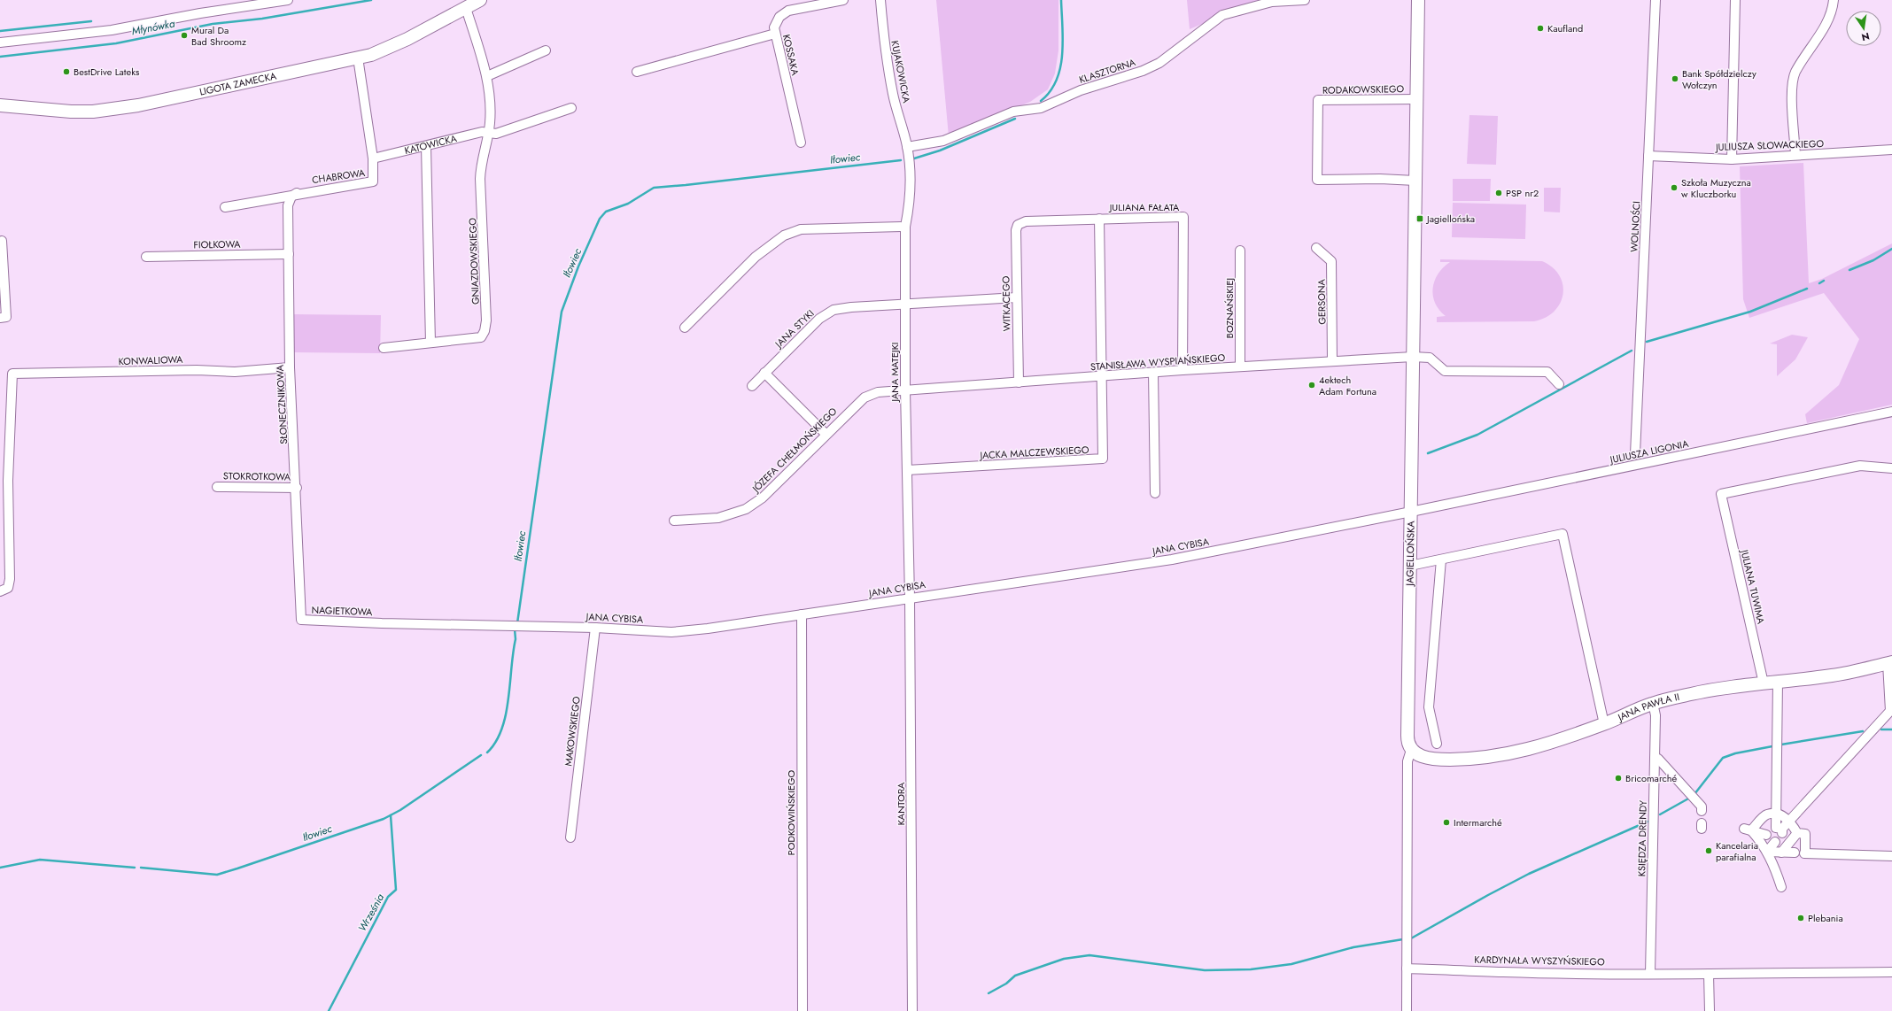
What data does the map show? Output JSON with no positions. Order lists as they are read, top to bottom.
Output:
{
  "streets": {
    "street": [
      "KOSSAKA",
      "KLASZTORNA",
      "KUJAKOWICKA",
      "LIGOTA ZAMECKA",
      "RODAKOWSKIEGO",
      "KATOWICKA",
      "JULIUSZA SŁOWACKIEGO",
      "CHABROWA",
      "JULIANA FAŁATA",
      "WOLNOŚCI",
      "FIOŁKOWA",
      "GNIAZDOWSKIEGO",
      "GERSONA",
      "WITKACEGO",
      "BOZNAŃSKIEJ",
      "JANA STYKI",
      "KONWALIOWA",
      "STANISŁAWA WYSPIAŃSKIEGO",
      "JANA MATEJKI",
      "SŁONECZNIKOWA",
      "JÓZEFA CHEŁMOŃSKIEGO",
      "JULIUSZA LIGONIA",
      "JACKA MALCZEWSKIEGO",
      "STOKROTKOWA",
      "JANA CYBISA",
      "JAGIELLOŃSKA",
      "JULIANA TUWIMA",
      "NAGIETKOWA",
      "JANA PAWŁA II",
      "MAKOWSKIEGO",
      "KANTORA",
      "PODKOWIŃSKIEGO",
      "KSIĘDZA DRENDY",
      "KARDYNAŁA WYSZYŃSKIEGO"
    ]
  },
  "crossings": [
    ["KLASZTORNA", "KUJAKOWICKA"],
    ["KLASZTORNA", "JANA MATEJKI"],
    ["KUJAKOWICKA", "JANA MATEJKI"],
    ["LIGOTA ZAMECKA", "CHABROWA"],
    ["RODAKOWSKIEGO", "JAGIELLOŃSKA"],
    ["KATOWICKA", "CHABROWA"],
    ["KATOWICKA", "GNIAZDOWSKIEGO"],
    ["JULIUSZA SŁOWACKIEGO", "WOLNOŚCI"],
    ["CHABROWA", "SŁONECZNIKOWA"],
    ["JULIANA FAŁATA", "WITKACEGO"],
    ["JULIANA FAŁATA", "STANISŁAWA WYSPIAŃSKIEGO"],
    ["FIOŁKOWA", "SŁONECZNIKOWA"],
    ["GERSONA", "STANISŁAWA WYSPIAŃSKIEGO"],
    ["WITKACEGO", "JANA STYKI"],
    ["WITKACEGO", "STANISŁAWA WYSPIAŃSKIEGO"],
    ["BOZNAŃSKIEJ", "STANISŁAWA WYSPIAŃSKIEGO"],
    ["JANA STYKI", "JANA MATEJKI"],
    ["KONWALIOWA", "SŁONECZNIKOWA"],
    ["STANISŁAWA WYSPIAŃSKIEGO", "JANA MATEJKI"],
    ["STANISŁAWA WYSPIAŃSKIEGO", "JÓZEFA CHEŁMOŃSKIEGO"],
    ["STANISŁAWA WYSPIAŃSKIEGO", "JACKA MALCZEWSKIEGO"],
    ["STANISŁAWA WYSPIAŃSKIEGO", "JAGIELLOŃSKA"],
    ["JANA MATEJKI", "JÓZEFA CHEŁMOŃSKIEGO"],
    ["JANA MATEJKI", "JACKA MALCZEWSKIEGO"],
    ["JANA MATEJKI", "JANA CYBISA"],
    ["JANA MATEJKI", "KANTORA"],
    ["SŁONECZNIKOWA", "STOKROTKOWA"],
    ["SŁONECZNIKOWA", "NAGIETKOWA"],
    ["JULIUSZA LIGONIA", "JANA CYBISA"],
    ["JULIUSZA LIGONIA", "JAGIELLOŃSKA"],
    ["JANA CYBISA", "JAGIELLOŃSKA"],
    ["JANA CYBISA", "NAGIETKOWA"],
    ["JANA CYBISA", "MAKOWSKIEGO"],
    ["JANA CYBISA", "KANTORA"],
    ["JANA CYBISA", "PODKOWIŃSKIEGO"],
    ["JAGIELLOŃSKA", "JANA PAWŁA II"],
    ["JULIANA TUWIMA", "JANA PAWŁA II"],
    ["JANA PAWŁA II", "KSIĘDZA DRENDY"],
    ["KSIĘDZA DRENDY", "KARDYNAŁA WYSZYŃSKIEGO"]
  ],
  "water": ["Młynówka", "Iłowiec", "Września"],
  "places": {
    "other": [
      "Kaufland",
      "Mural Da Bad Shroomz",
      "BestDrive Lateks",
      "Bank Spółdzielczy Wołczyn",
      "Szkoła Muzyczna w Kluczborku",
      "PSP nr2",
      "4ektech Adam Fortuna",
      "Bricomarché",
      "Intermarché",
      "Kancelaria parafialna",
      "Plebania"
    ],
    "transit": ["Jagiellońska"]
  },
  "north": "bottom"
}
